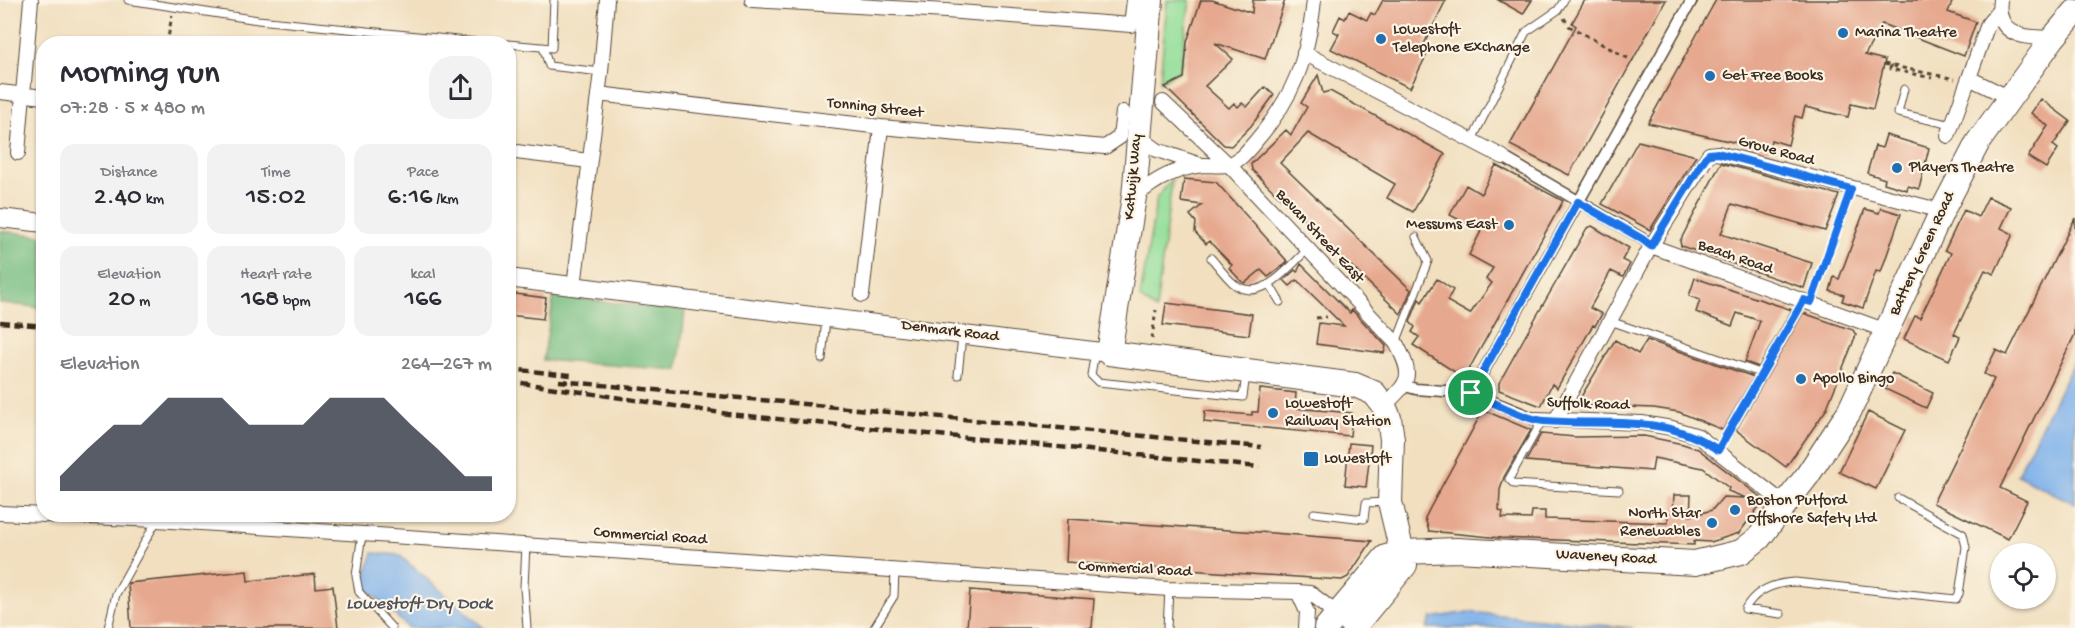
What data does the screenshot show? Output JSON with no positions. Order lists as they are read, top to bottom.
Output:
{
  "streets": {
    "highway": [
      "Katwijk Way",
      "Battery Green Road",
      "Denmark Road",
      "Waveney Road"
    ],
    "street": [
      "Tonning Street",
      "Grove Road",
      "Bevan Street East",
      "Beach Road",
      "Suffolk Road",
      "Commercial Road"
    ]
  },
  "crossings": [
    ["Grove Road", "Battery Green Road"],
    ["Grove Road", "Beach Road"],
    ["Grove Road", "Suffolk Road"],
    ["Katwijk Way", "Denmark Road"],
    ["Bevan Street East", "Suffolk Road"],
    ["Battery Green Road", "Beach Road"],
    ["Battery Green Road", "Suffolk Road"],
    ["Battery Green Road", "Waveney Road"],
    ["Suffolk Road", "Waveney Road"]
  ],
  "water": ["Lowestoft Dry Dock"],
  "places": {
    "other": [
      "Marina Theatre",
      "Lowestoft Telephone Exchange",
      "Get Free Books",
      "Players Theatre",
      "Messums East",
      "Apollo Bingo",
      "Lowestoft Railway Station",
      "Boston Putford Offshore Safety Ltd",
      "North Star Renewables"
    ],
    "transit": ["Lowestoft"]
  },
  "page": {
    "heading": ["Morning run", "07:28 · 5 × 480 m"],
    "stats": [
      ["Distance", "2.40 km"],
      ["Time", "15:02"],
      ["Pace", "6:16 /km"],
      ["Elevation", "20 m"],
      ["Heart rate", "168 bpm"],
      ["kcal", "166"]
    ],
    "chart": ["Elevation", "264–267 m"]
  }
}
